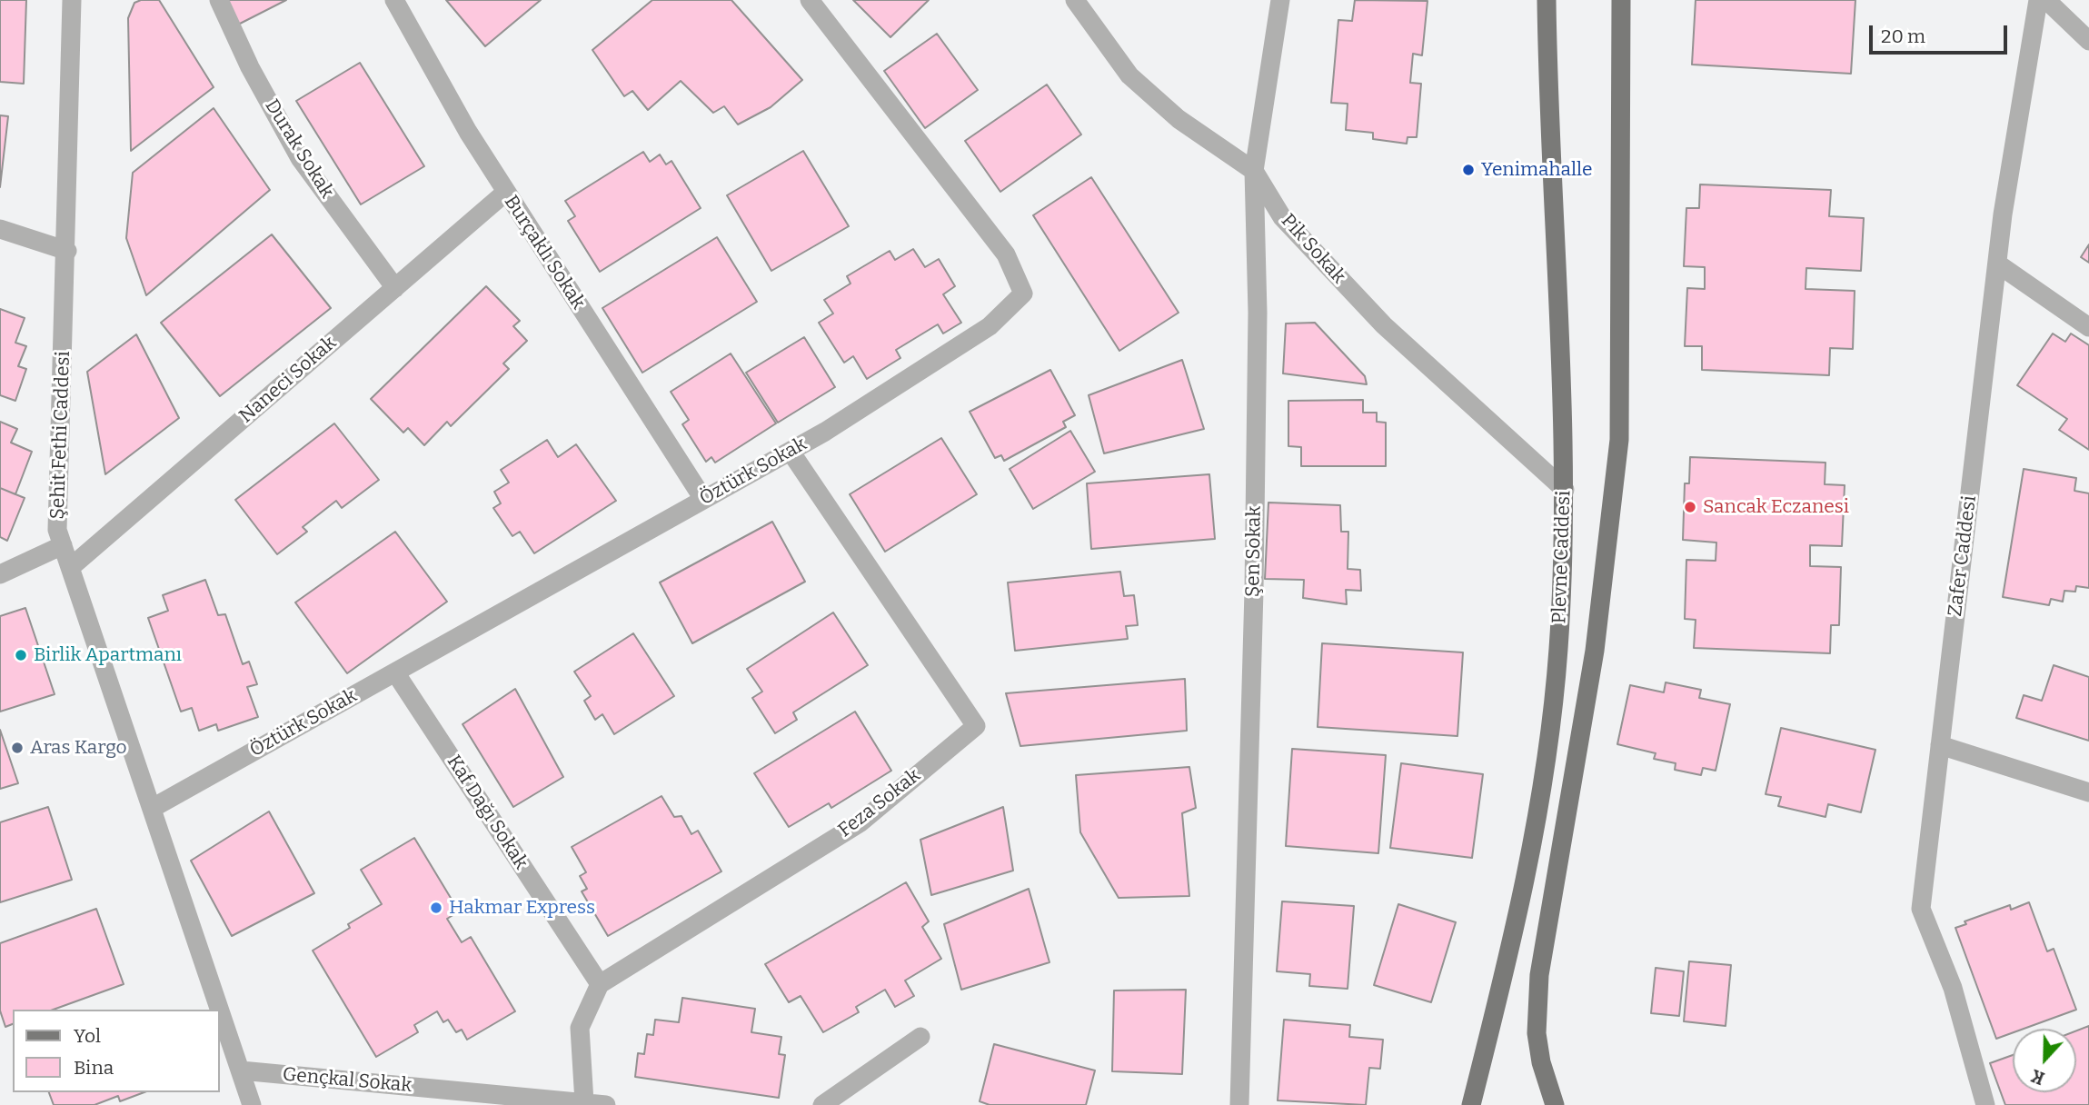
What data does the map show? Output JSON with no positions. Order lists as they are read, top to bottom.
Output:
{
  "streets": {
    "main road": ["Plevne Caddesi"],
    "street": [
      "Durak Sokak",
      "Pik Sokak",
      "Burçaklı Sokak",
      "Naneci Sokak",
      "Şehit Fethi Caddesi",
      "Öztürk Sokak",
      "Şen Sokak",
      "Zafer Caddesi",
      "Feza Sokak",
      "Kaf Dağı Sokak",
      "Gençkal Sokak"
    ]
  },
  "crossings": [
    ["Durak Sokak", "Naneci Sokak"],
    ["Pik Sokak", "Şen Sokak"],
    ["Pik Sokak", "Plevne Caddesi"],
    ["Burçaklı Sokak", "Naneci Sokak"],
    ["Burçaklı Sokak", "Öztürk Sokak"],
    ["Naneci Sokak", "Şehit Fethi Caddesi"],
    ["Şehit Fethi Caddesi", "Öztürk Sokak"],
    ["Şehit Fethi Caddesi", "Gençkal Sokak"],
    ["Öztürk Sokak", "Feza Sokak"],
    ["Öztürk Sokak", "Kaf Dağı Sokak"],
    ["Feza Sokak", "Kaf Dağı Sokak"]
  ],
  "places": [
    "Yenimahalle",
    "Sancak Eczanesi",
    "Birlik Apartmanı",
    "Aras Kargo",
    "Hakmar Express"
  ],
  "legend": ["Yol", "Bina"],
  "scale_bar": "20 m",
  "north": "bottom"
}
